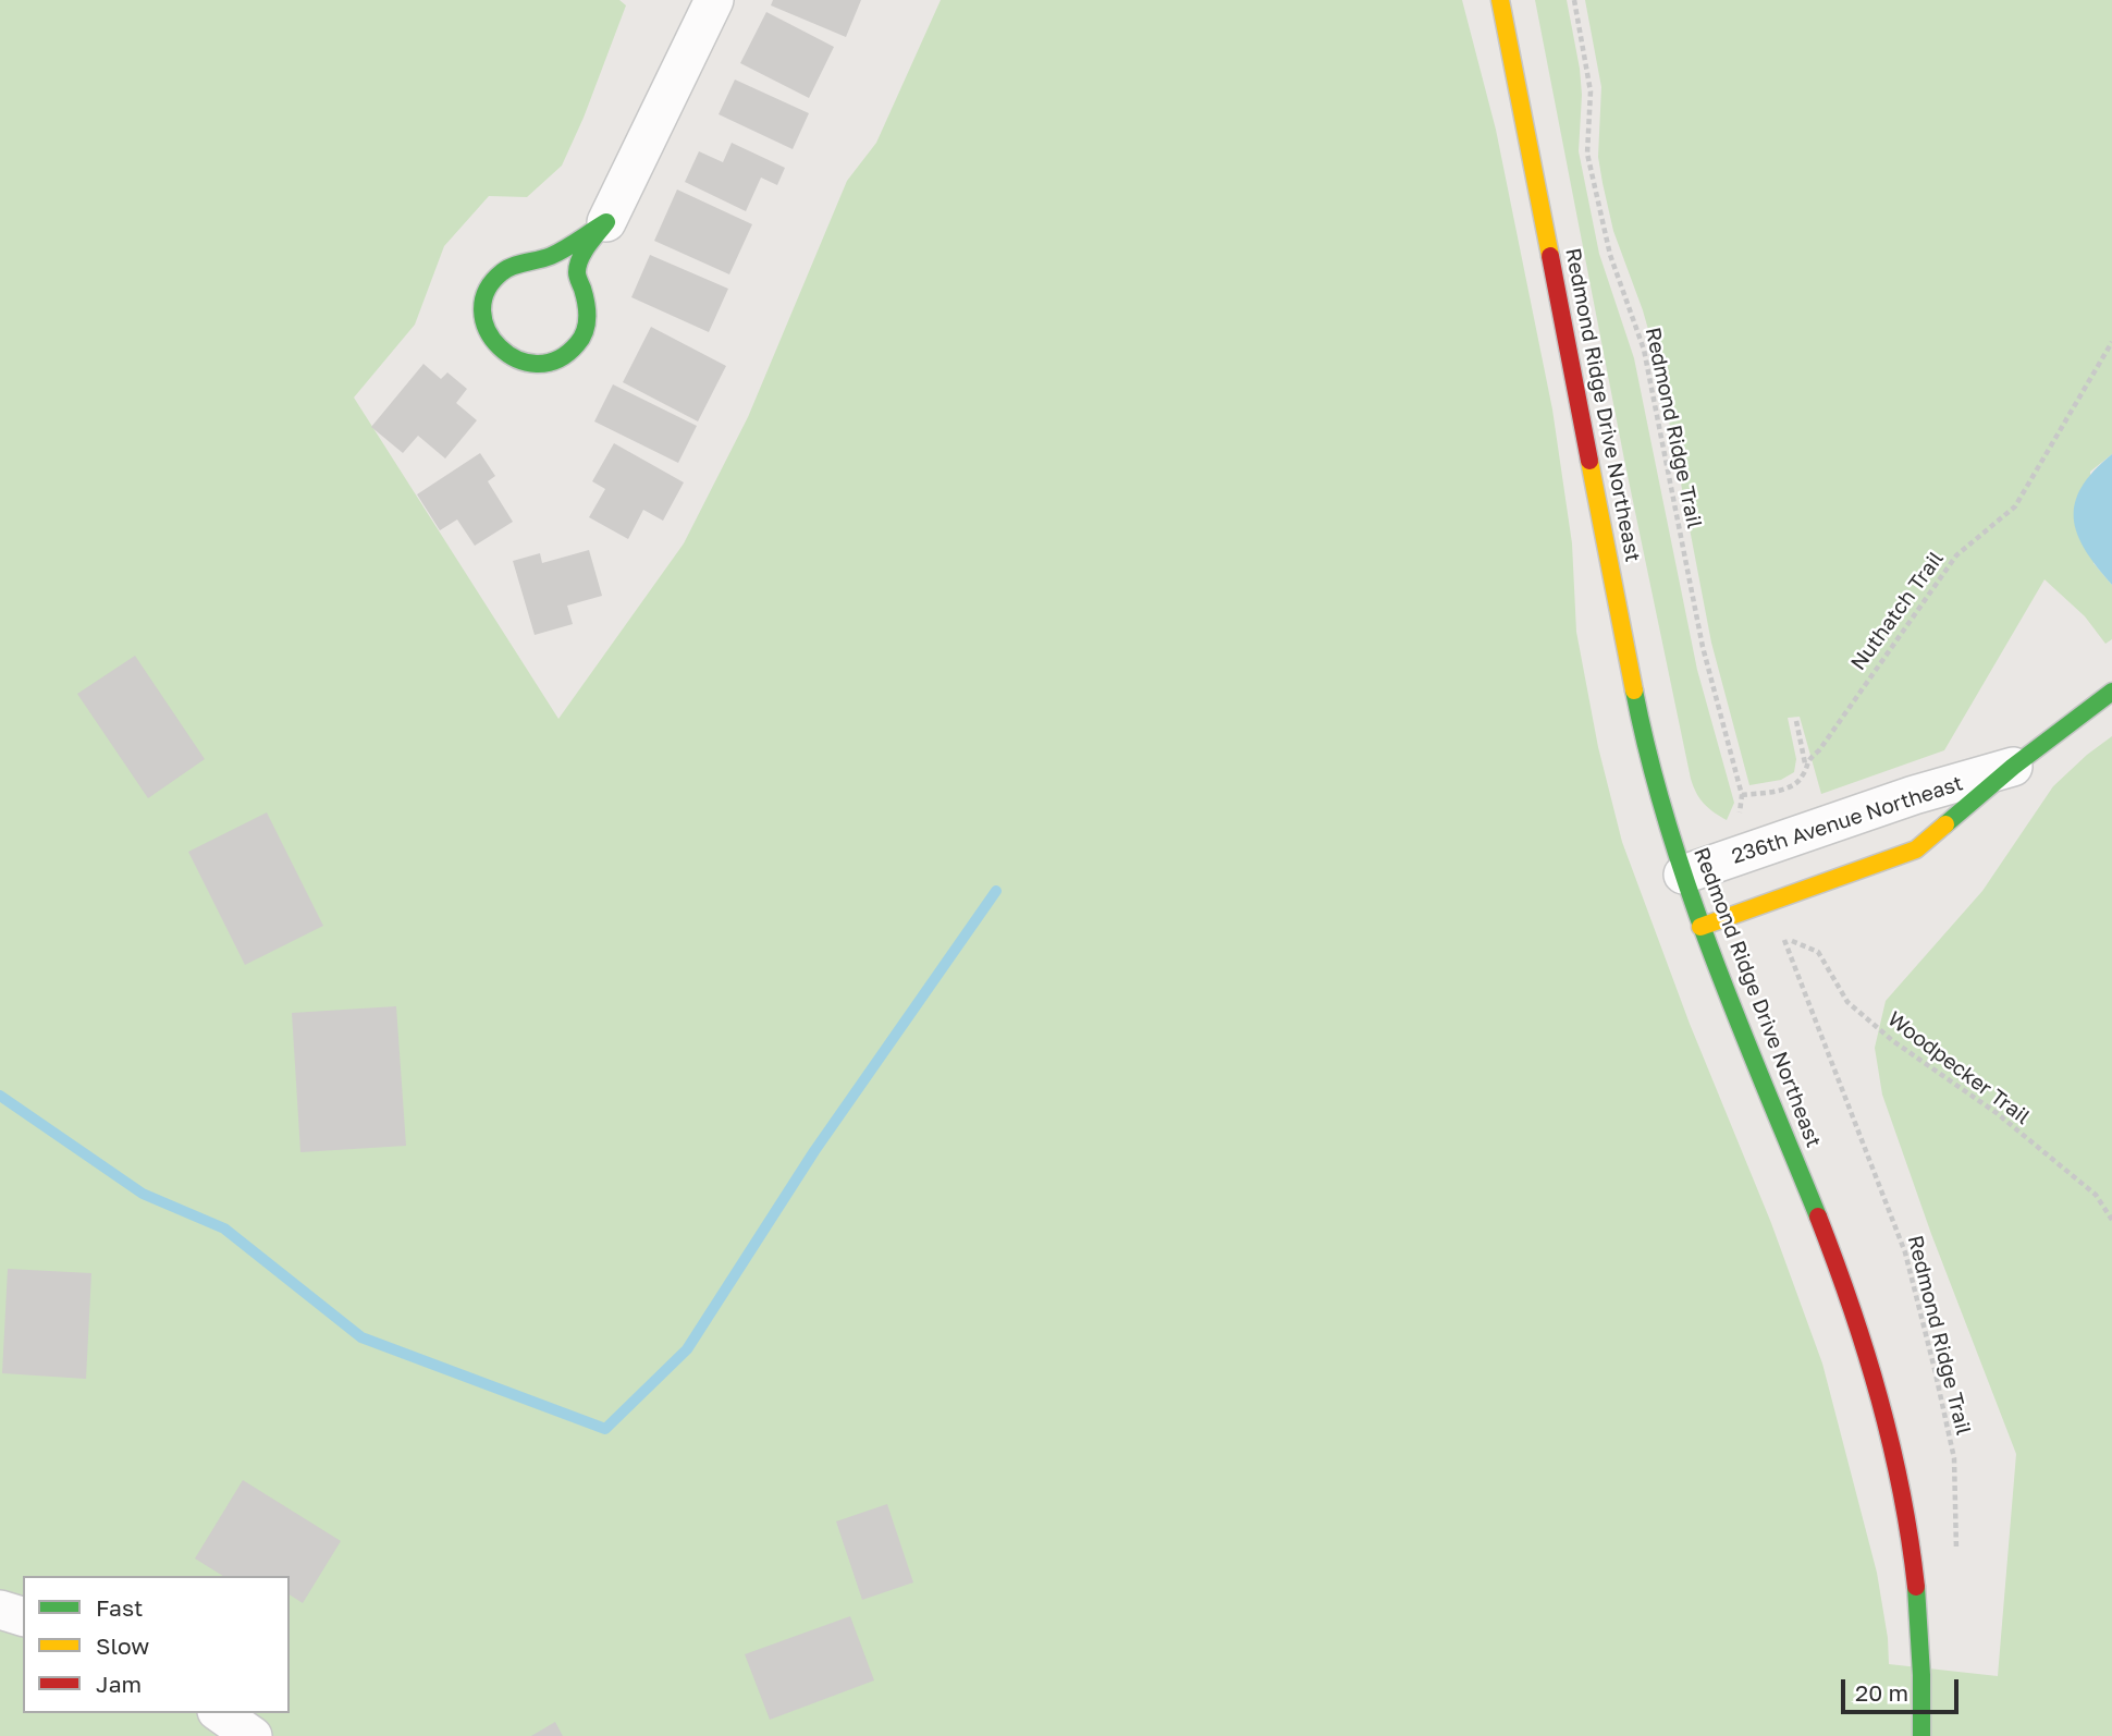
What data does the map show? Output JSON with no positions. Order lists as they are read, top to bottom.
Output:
{
  "streets": {
    "street": ["Redmond Ridge Drive Northeast", "236th Avenue Northeast"],
    "path": ["Redmond Ridge Trail", "Nuthatch Trail", "Woodpecker Trail"]
  },
  "crossings": [
    ["Redmond Ridge Drive Northeast", "236th Avenue Northeast"],
    ["Redmond Ridge Trail", "Nuthatch Trail"]
  ],
  "legend": ["Fast", "Slow", "Jam"],
  "scale_bar": "20 m"
}
